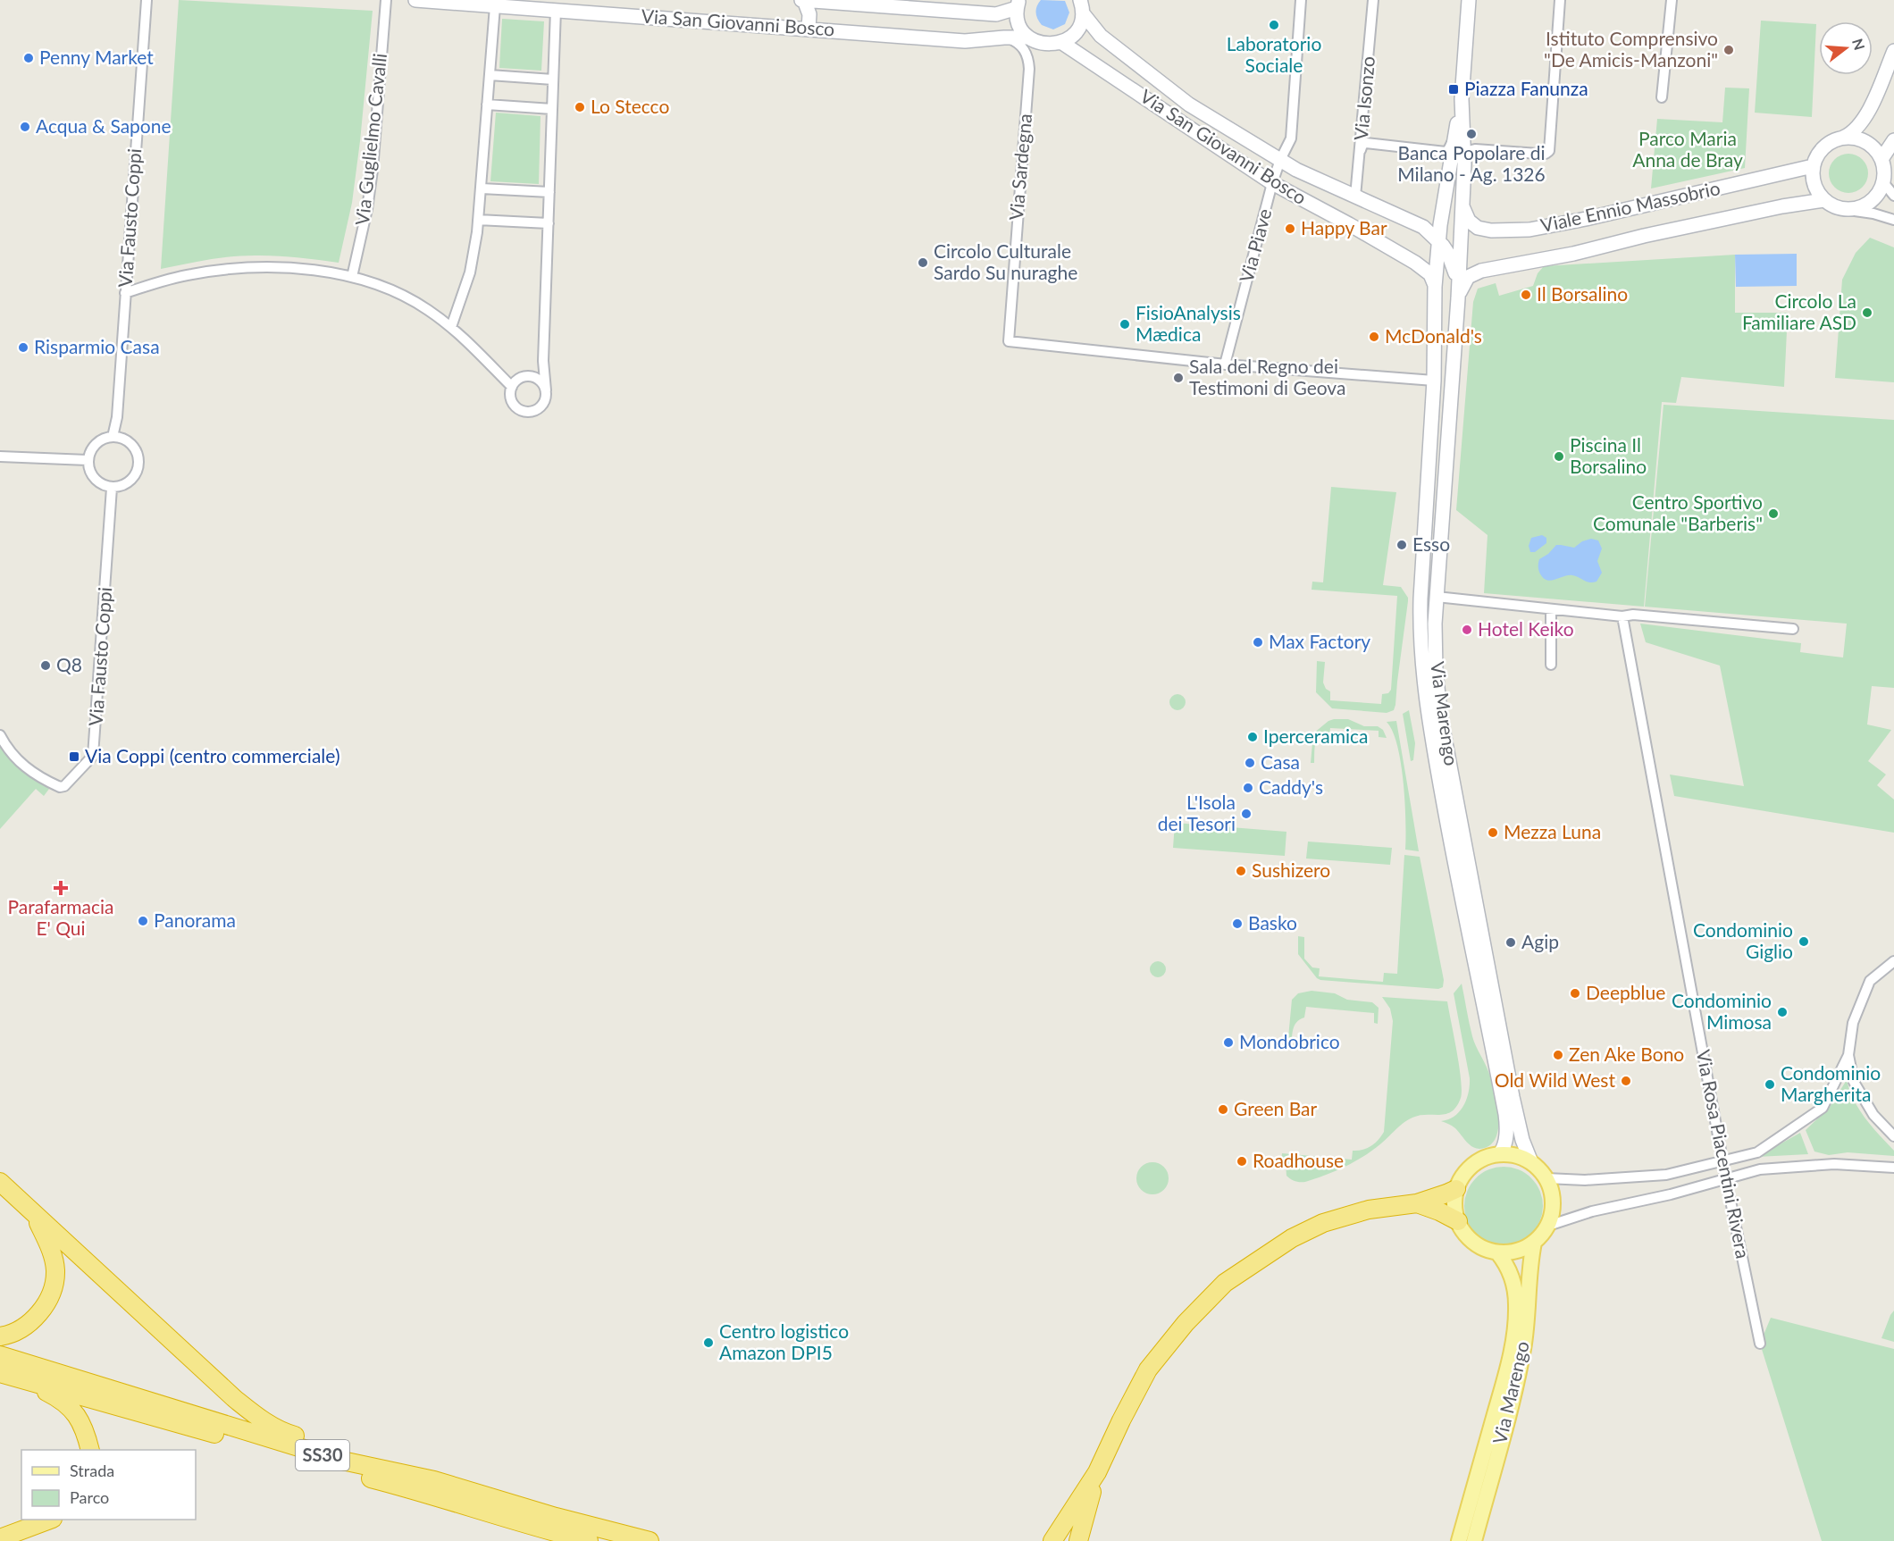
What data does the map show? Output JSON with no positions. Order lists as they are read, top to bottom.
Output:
{
  "streets": {
    "highway": ["SS30"],
    "main road": ["Via San Giovanni Bosco", "Viale Ennio Massobrio", "Via Marengo"],
    "street": [
      "Via Isonzo",
      "Via Guglielmo Cavalli",
      "Via Sardegna",
      "Via Fausto Coppi",
      "Via Piave",
      "Via Rosa Piacentini Rivera"
    ]
  },
  "crossings": [
    ["Via San Giovanni Bosco", "Via Isonzo"],
    ["Via San Giovanni Bosco", "Via Sardegna"],
    ["Via San Giovanni Bosco", "Via Piave"],
    ["Via Sardegna", "Via Piave"]
  ],
  "parks": ["Parco Maria Anna de Bray"],
  "places": {
    "other": [
      "Laboratorio Sociale",
      "Istituto Comprensivo \"De Amicis-Manzoni\"",
      "Penny Market",
      "Lo Stecco",
      "Acqua & Sapone",
      "Banca Popolare di Milano - Ag. 1326",
      "Happy Bar",
      "Circolo Culturale Sardo Su nuraghe",
      "Il Borsalino",
      "Circolo La Familiare ASD",
      "FisioAnalysis Mædica",
      "McDonald's",
      "Risparmio Casa",
      "Sala del Regno dei Testimoni di Geova",
      "Piscina Il Borsalino",
      "Centro Sportivo Comunale \"Barberis\"",
      "Esso",
      "Hotel Keiko",
      "Max Factory",
      "Q8",
      "Iperceramica",
      "Casa",
      "Caddy's",
      "L'Isola dei Tesori",
      "Mezza Luna",
      "Sushizero",
      "Panorama",
      "Basko",
      "Condominio Giglio",
      "Agip",
      "Deepblue",
      "Condominio Mimosa",
      "Mondobrico",
      "Zen Ake Bono",
      "Old Wild West",
      "Condominio Margherita",
      "Green Bar",
      "Roadhouse",
      "Centro logistico Amazon DPI5"
    ],
    "transit": ["Piazza Fanunza", "Via Coppi (centro commerciale)"],
    "health": ["Parafarmacia E' Qui"]
  },
  "legend": ["Strada", "Parco"],
  "north": "right"
}
